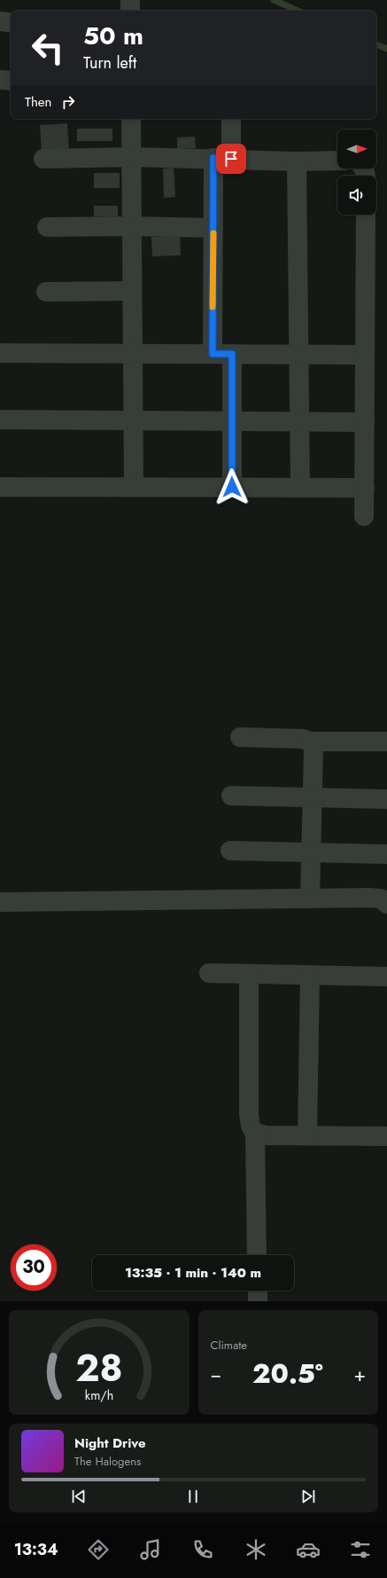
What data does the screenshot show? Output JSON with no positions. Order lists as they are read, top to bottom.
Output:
{
  "north": "right",
  "page": {
    "turn": ["50 m", "Turn left"],
    "then": "Then",
    "limit": "30",
    "trip": "13:35 · 1 min · 140 m",
    "tile": "Climate",
    "heat": ["−", "20.5°", "+"],
    "song": ["Night Drive", "The Halogens"],
    "tabs": "13:34",
    "gauge": ["28", "km/h"]
  }
}
